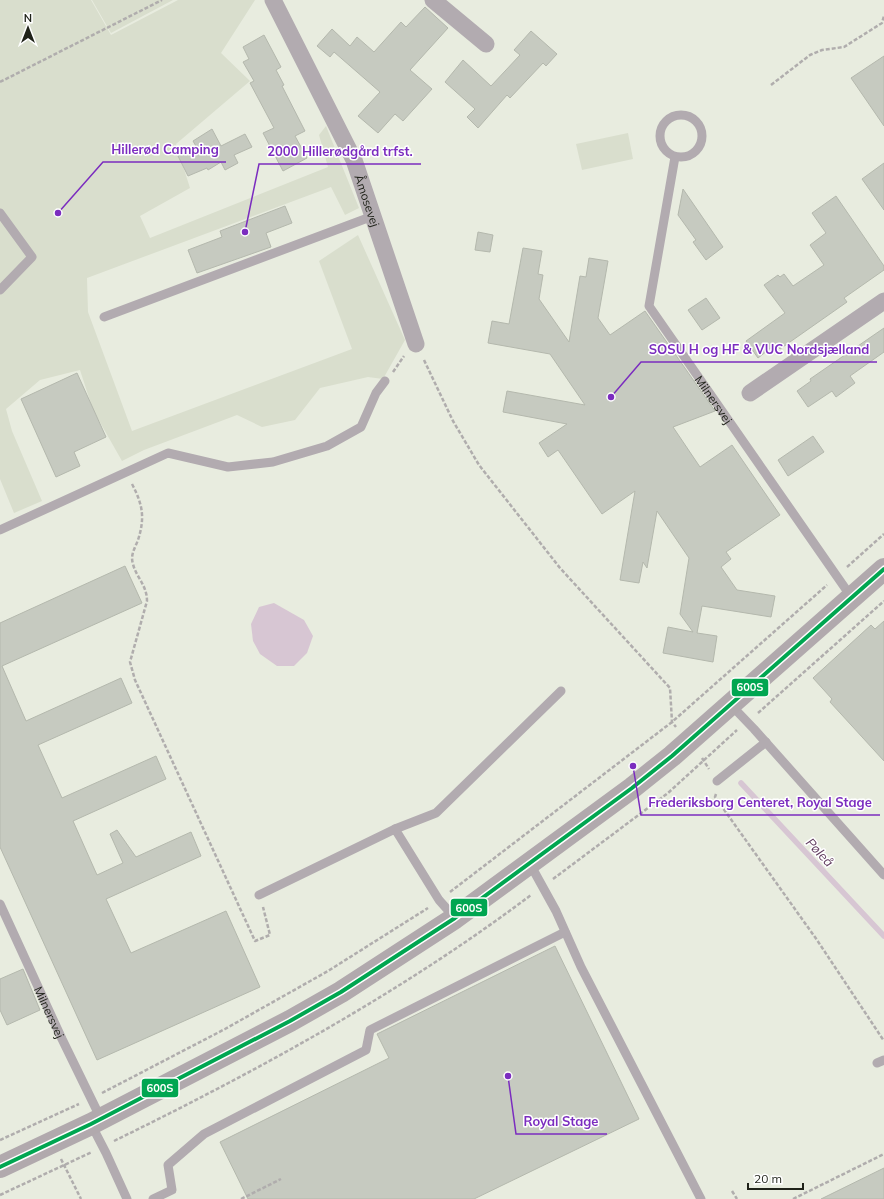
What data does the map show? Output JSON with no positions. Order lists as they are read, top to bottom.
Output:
{
  "streets": {
    "street": ["Åmosevej"],
    "lane": ["Milnersvej"]
  },
  "water": ["Pøleå"],
  "places": [
    "Hillerød Camping",
    "2000 Hillerødgård trfst.",
    "SOSU H og HF & VUC Nordsjælland",
    "Frederiksborg Centeret, Royal Stage",
    "Royal Stage"
  ],
  "lines": ["transit line 600S"],
  "scale_bar": "20 m",
  "north": "top"
}
